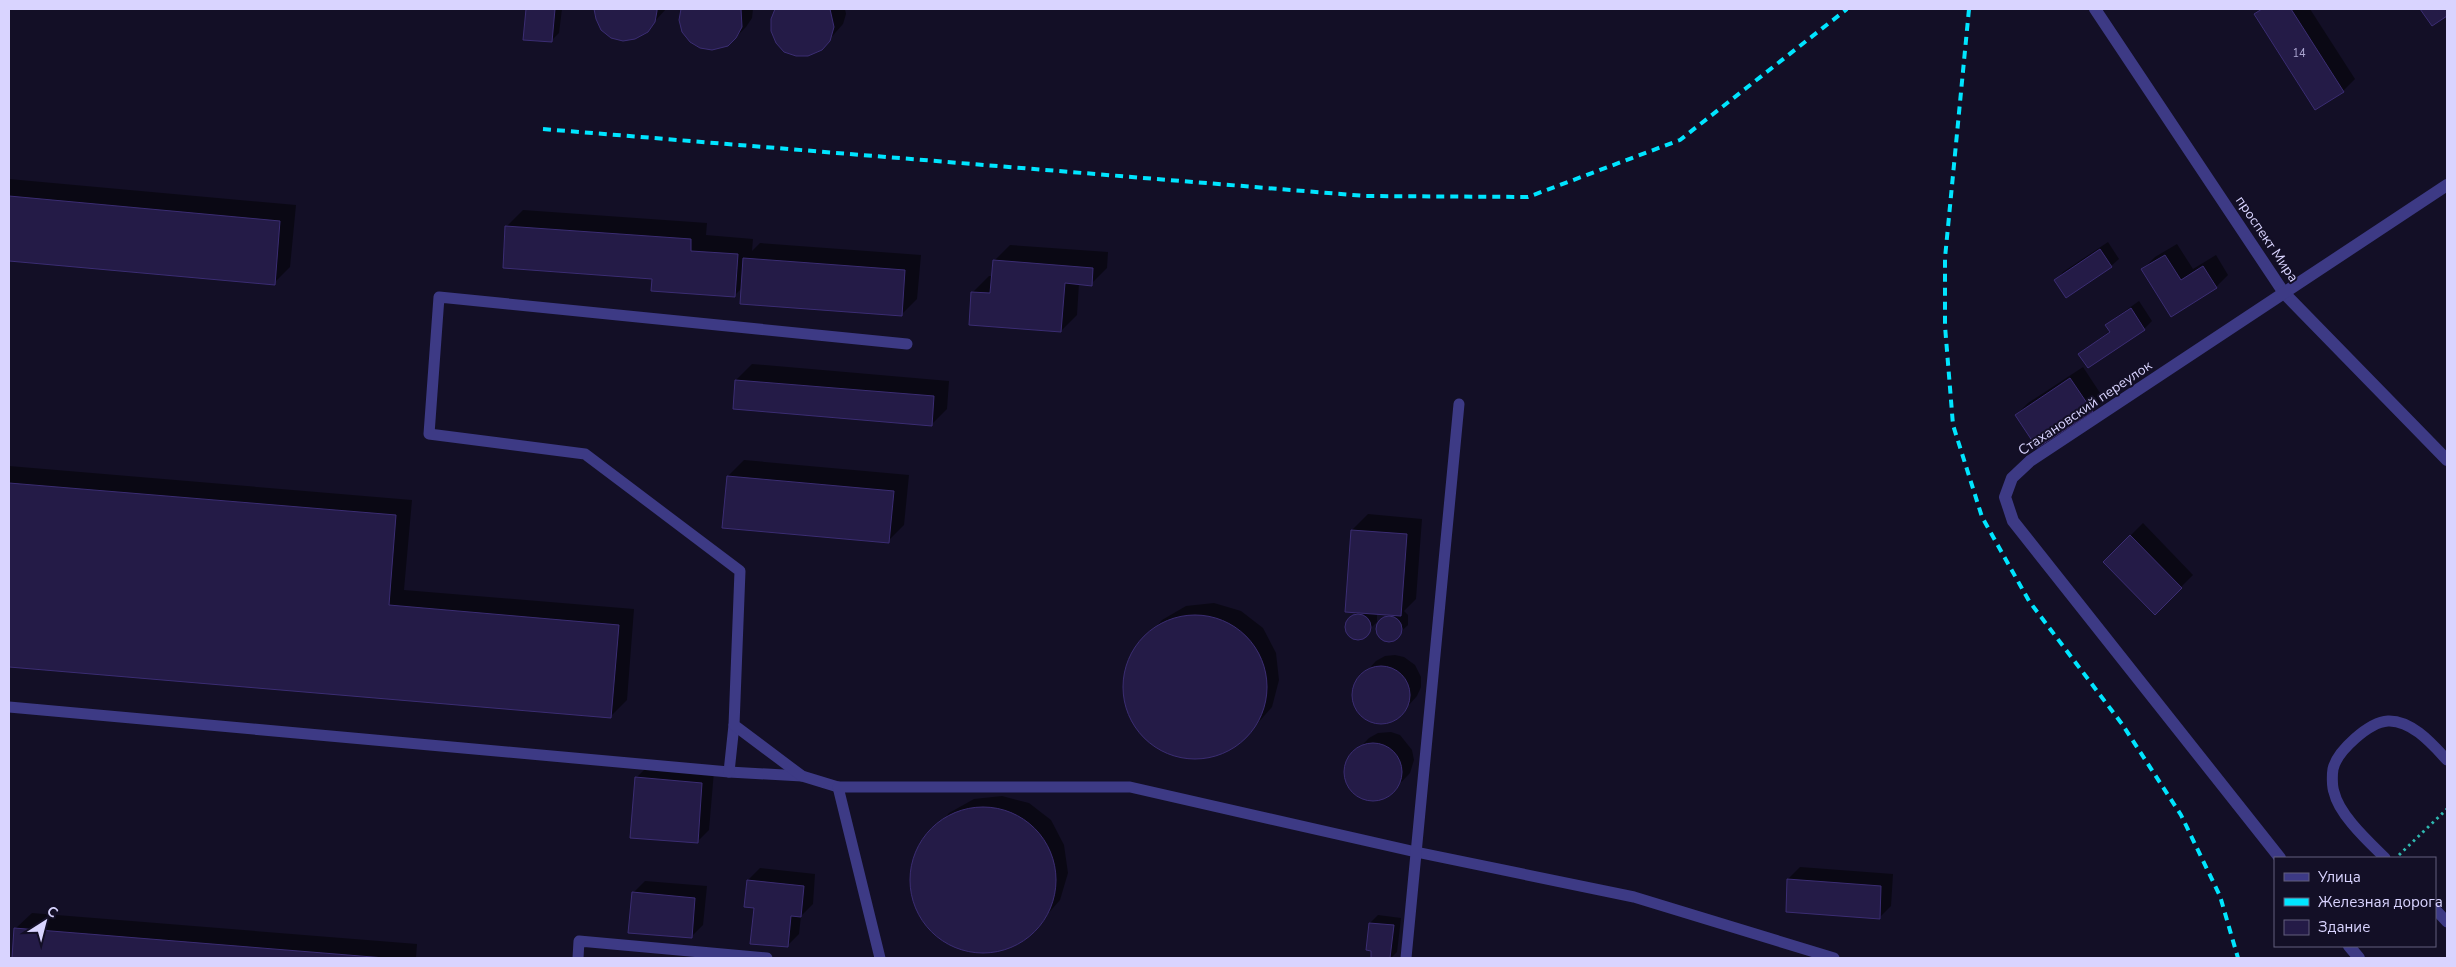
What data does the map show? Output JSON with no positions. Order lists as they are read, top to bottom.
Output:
{
  "streets": {
    "street": ["проспект Мира", "Стахановский переулок"]
  },
  "crossings": [
    ["проспект Мира", "Стахановский переулок"]
  ],
  "house_numbers": ["14"],
  "legend": ["Улица", "Железная дорога", "Здание"],
  "north": "top right"
}
